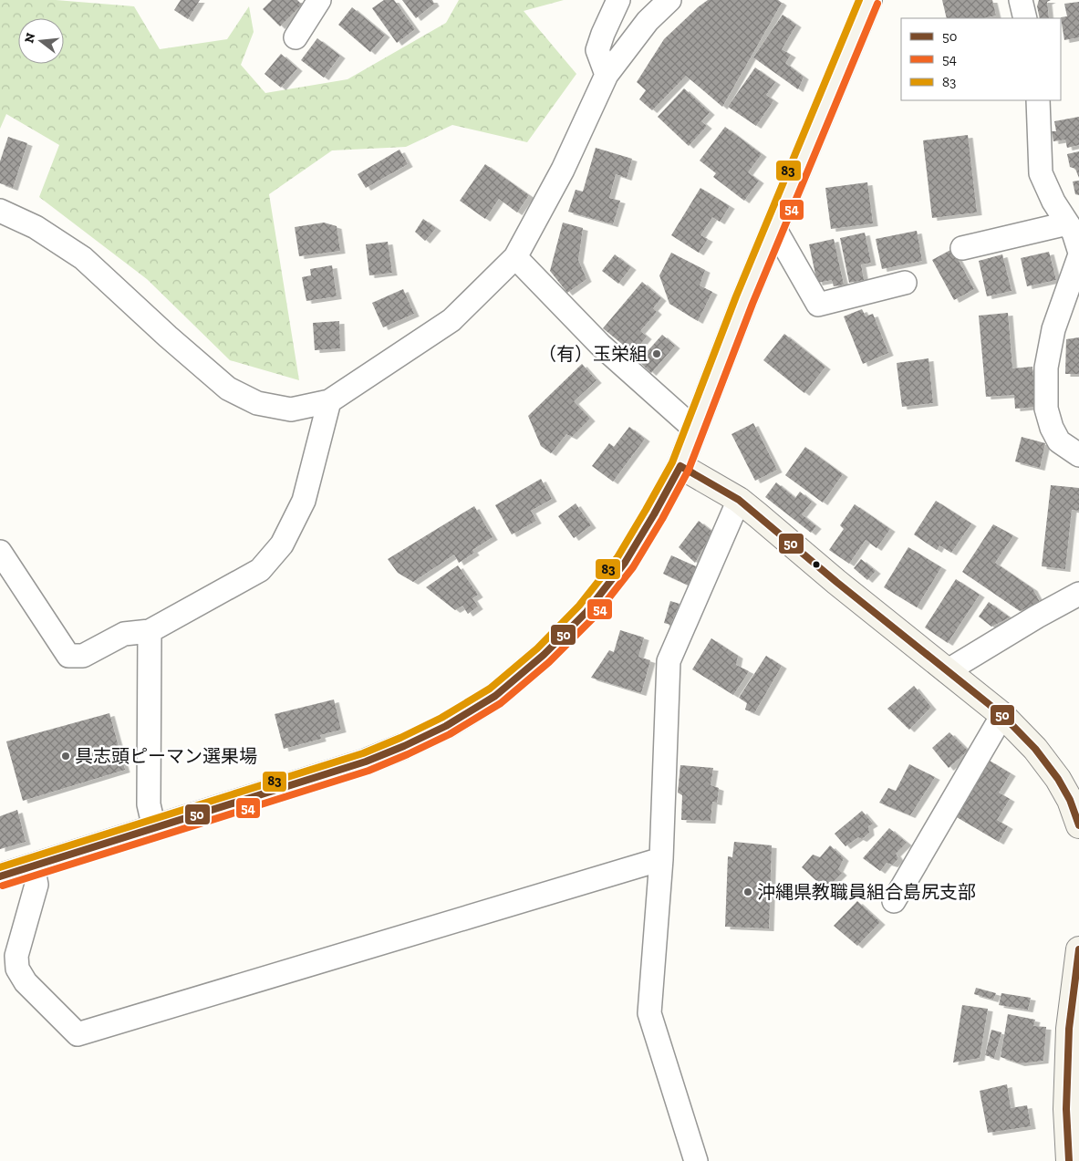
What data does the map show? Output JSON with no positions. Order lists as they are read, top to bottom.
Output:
{
  "places": ["（有）玉栄組", "具志頭ピーマン選果場", "沖縄県教職員組合島尻支部"],
  "lines": ["transit line 83", "transit line 54", "transit line 50"],
  "legend": ["50", "54", "83"],
  "north": "left"
}
